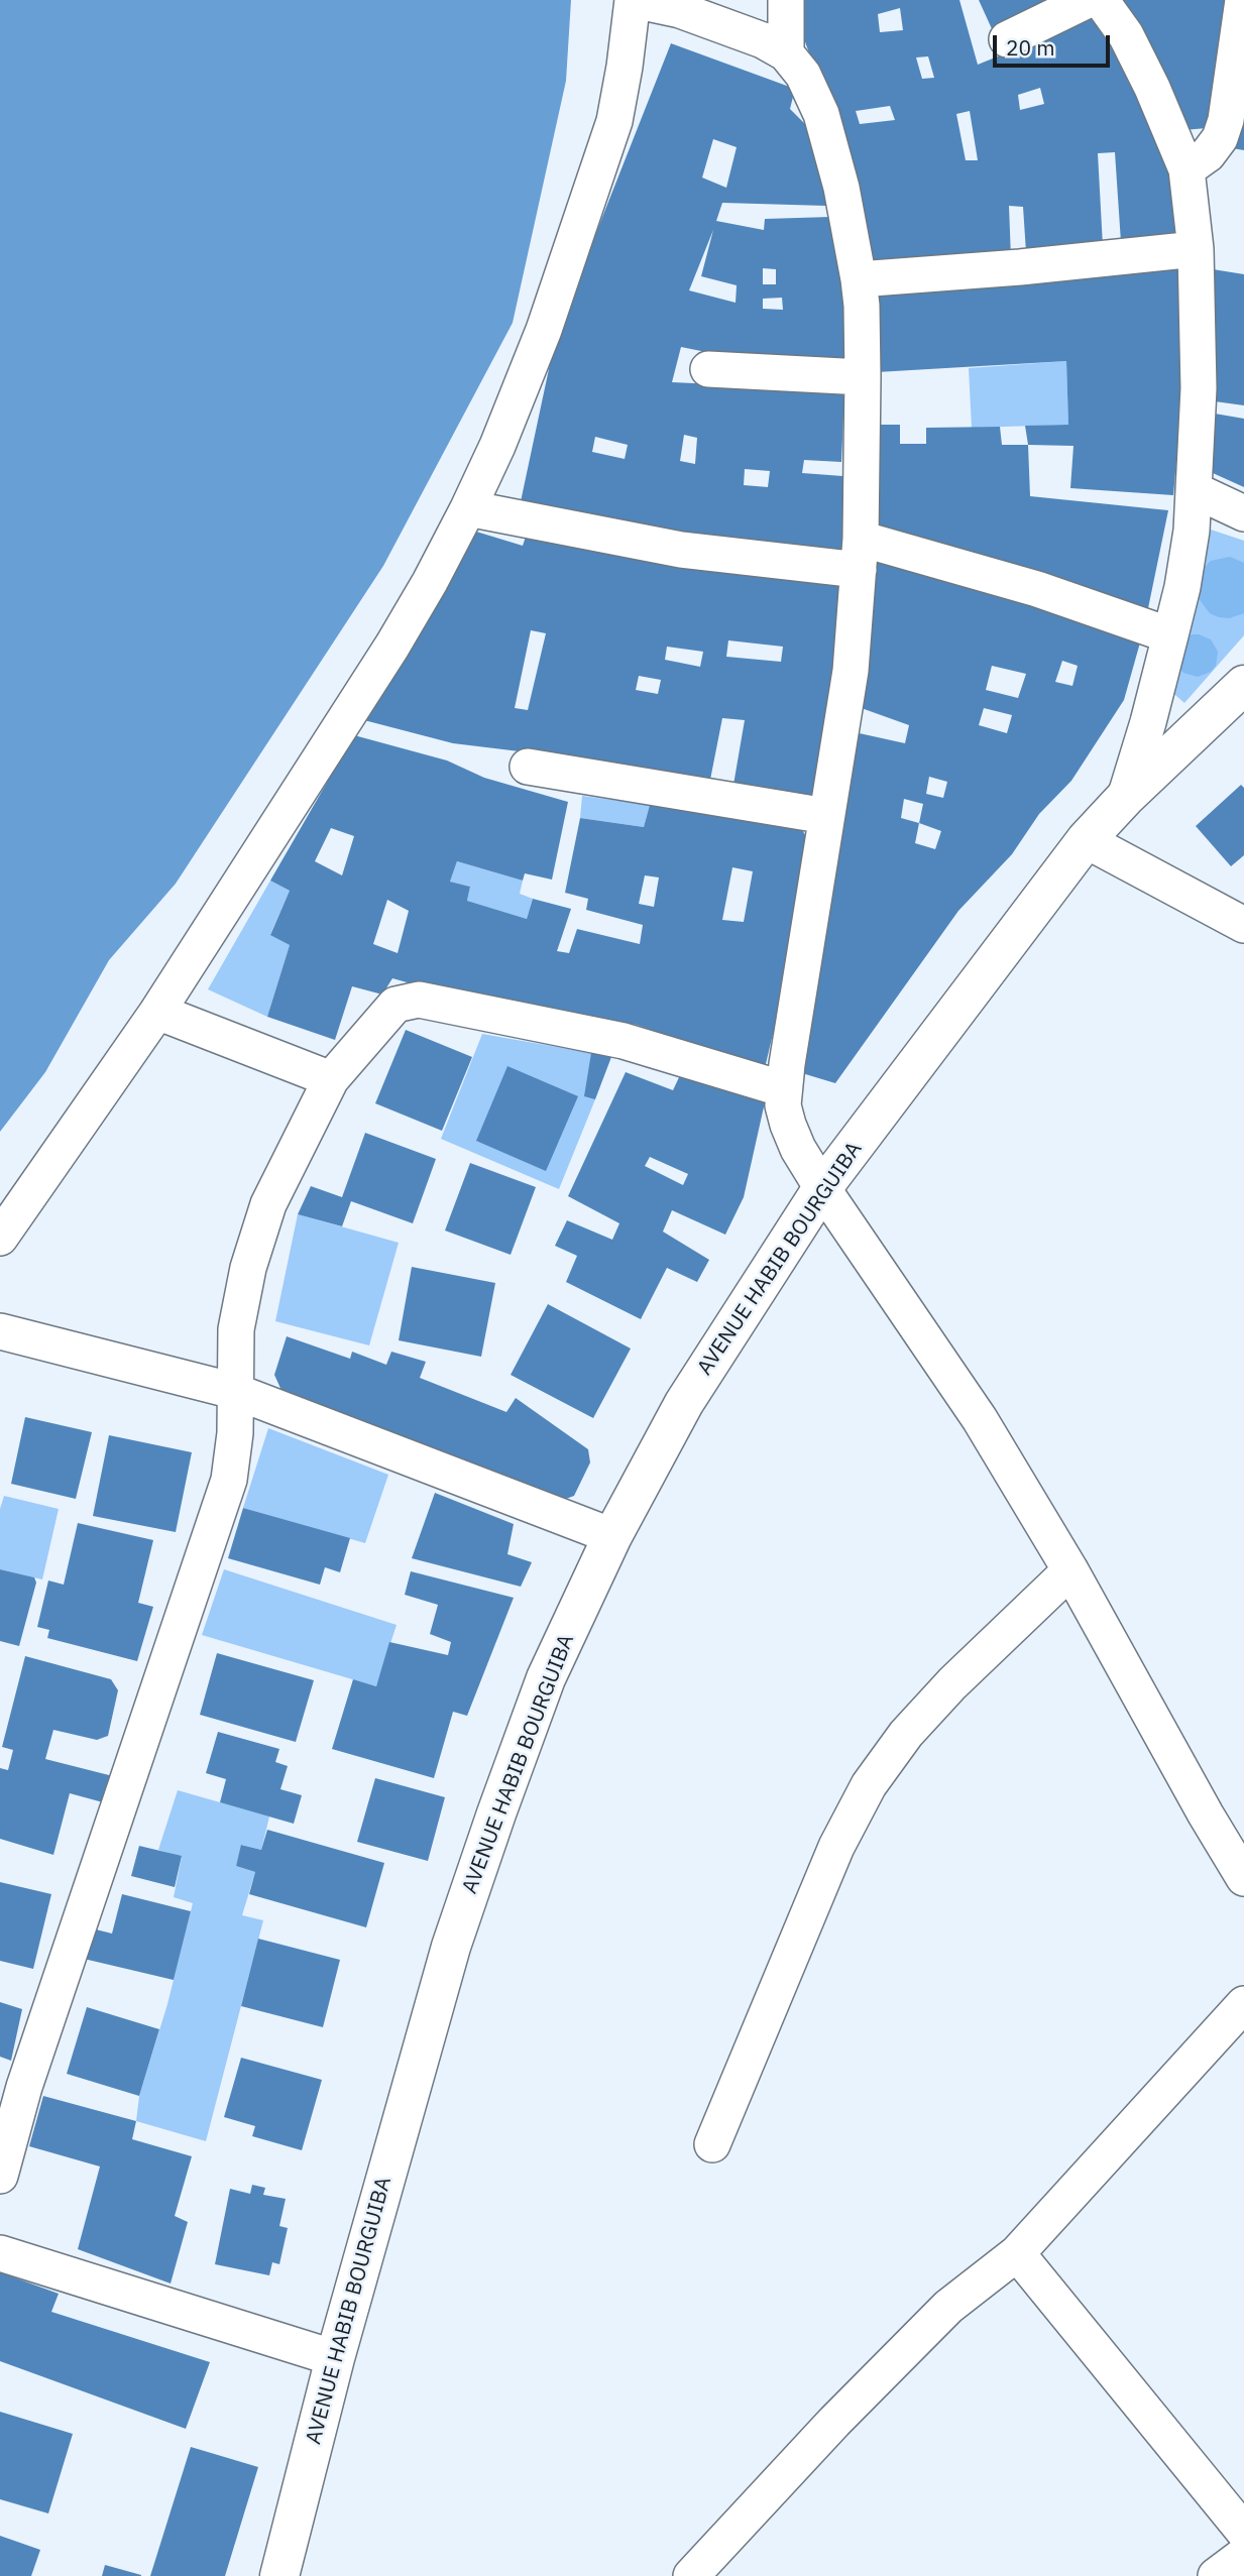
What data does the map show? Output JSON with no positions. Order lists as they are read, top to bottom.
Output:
{
  "streets": {
    "street": ["AVENUE HABIB BOURGUIBA"]
  },
  "scale_bar": "20 m"
}
